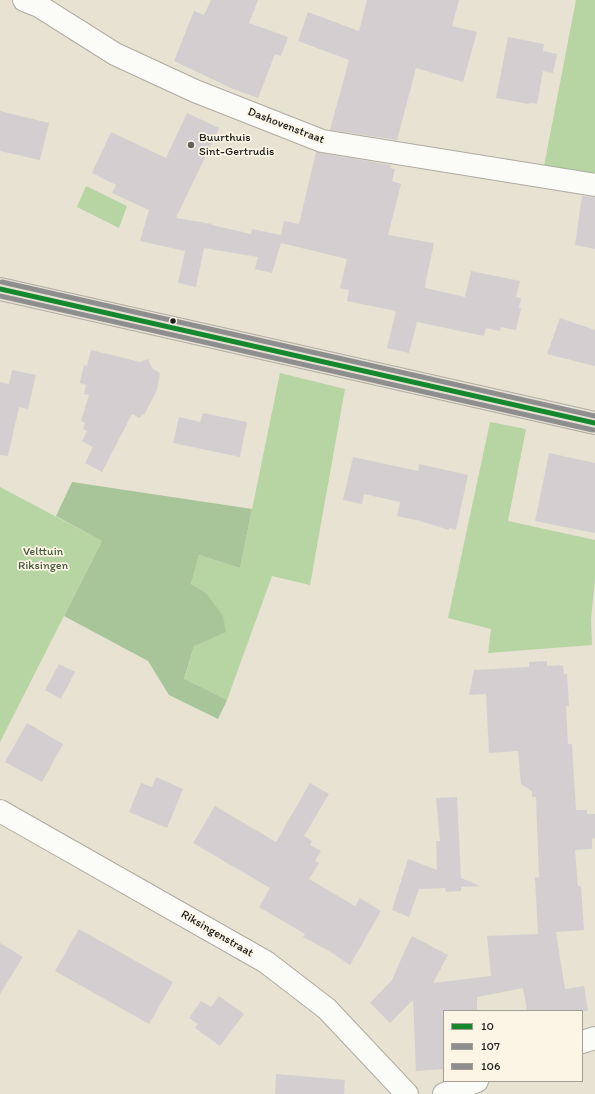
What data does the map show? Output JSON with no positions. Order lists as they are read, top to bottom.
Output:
{
  "streets": {
    "street": ["Dashovenstraat", "Riksingenstraat"]
  },
  "parks": ["Velttuin Riksingen"],
  "places": ["Buurthuis Sint-Gertrudis"],
  "lines": ["transit line 106", "transit line 10", "transit line 107"],
  "legend": ["10", "107", "106"]
}
